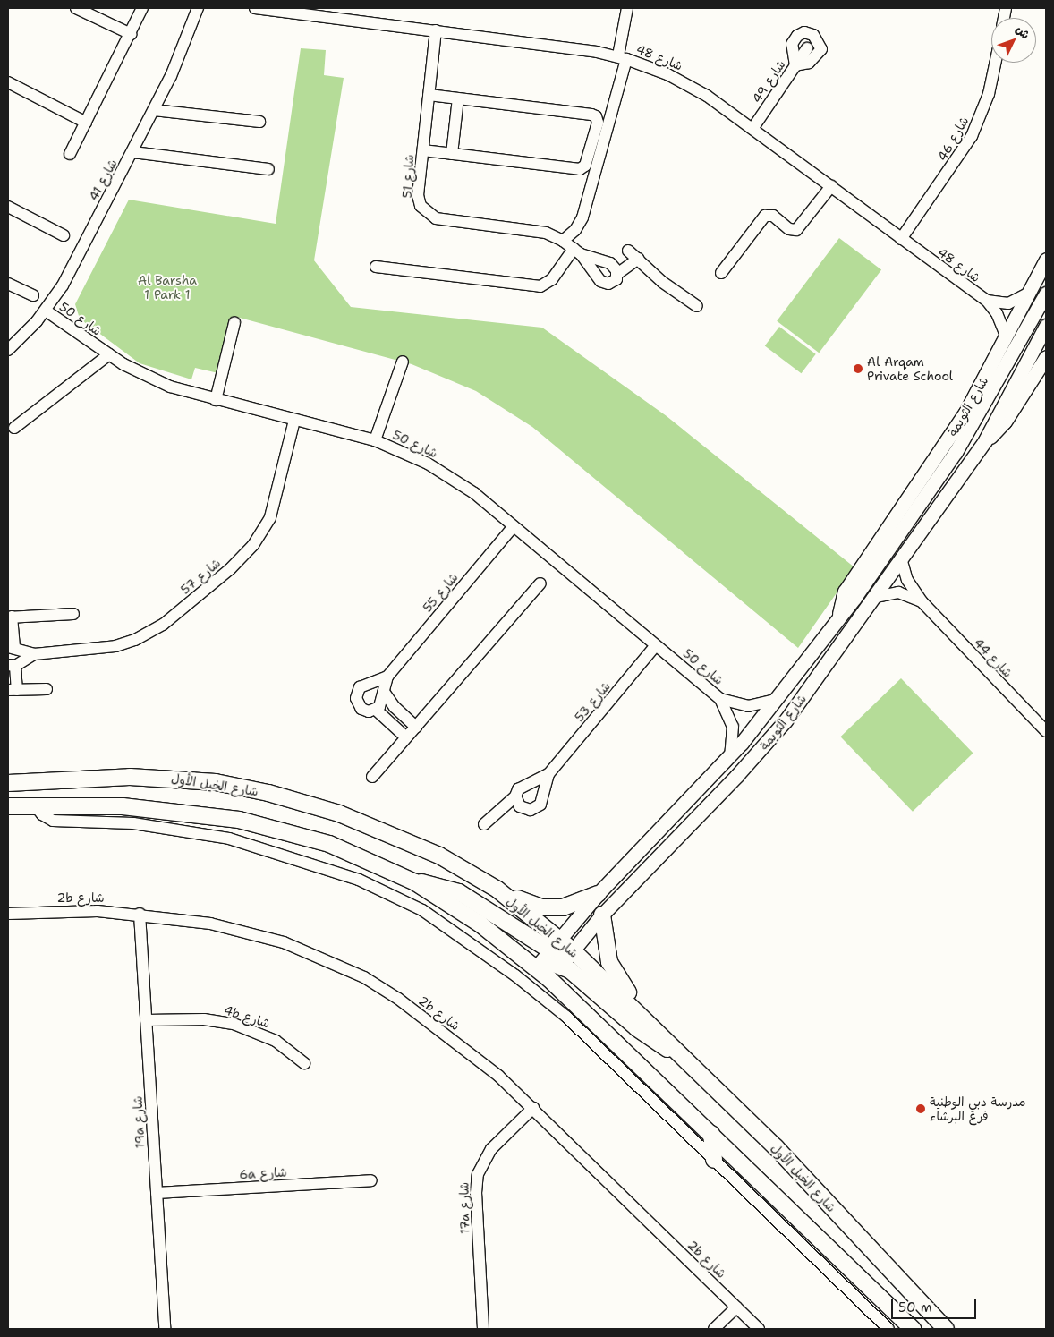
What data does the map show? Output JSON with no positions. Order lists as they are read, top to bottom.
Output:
{
  "streets": {
    "main road": ["شارع الخيل الأول"],
    "street": [
      "شارع 48",
      "شارع 49",
      "شارع 46",
      "شارع 51",
      "شارع 41",
      "شارع 50",
      "شارع الثويمة",
      "شارع 57",
      "شارع 55",
      "شارع 44",
      "شارع 53",
      "2b شارع",
      "4b شارع",
      "19a شارع",
      "6a شارع",
      "17a شارع"
    ]
  },
  "crossings": [
    ["شارع 48", "شارع 49"],
    ["شارع 48", "شارع 46"],
    ["شارع 48", "شارع 51"],
    ["شارع 48", "شارع الثويمة"],
    ["شارع 41", "شارع 50"],
    ["شارع 50", "شارع الثويمة"],
    ["شارع 50", "شارع 57"],
    ["شارع 50", "شارع 55"],
    ["شارع 50", "شارع 53"],
    ["شارع الثويمة", "شارع 44"],
    ["شارع الثويمة", "شارع الخيل الأول"],
    ["2b شارع", "19a شارع"],
    ["2b شارع", "17a شارع"],
    ["4b شارع", "19a شارع"],
    ["19a شارع", "6a شارع"]
  ],
  "parks": ["Al Barsha 1 Park 1"],
  "places": ["Al Arqam Private School", "مدرسة دبي الوطنية فرع البرشاء"],
  "scale_bar": "50 m",
  "north": "top right"
}
